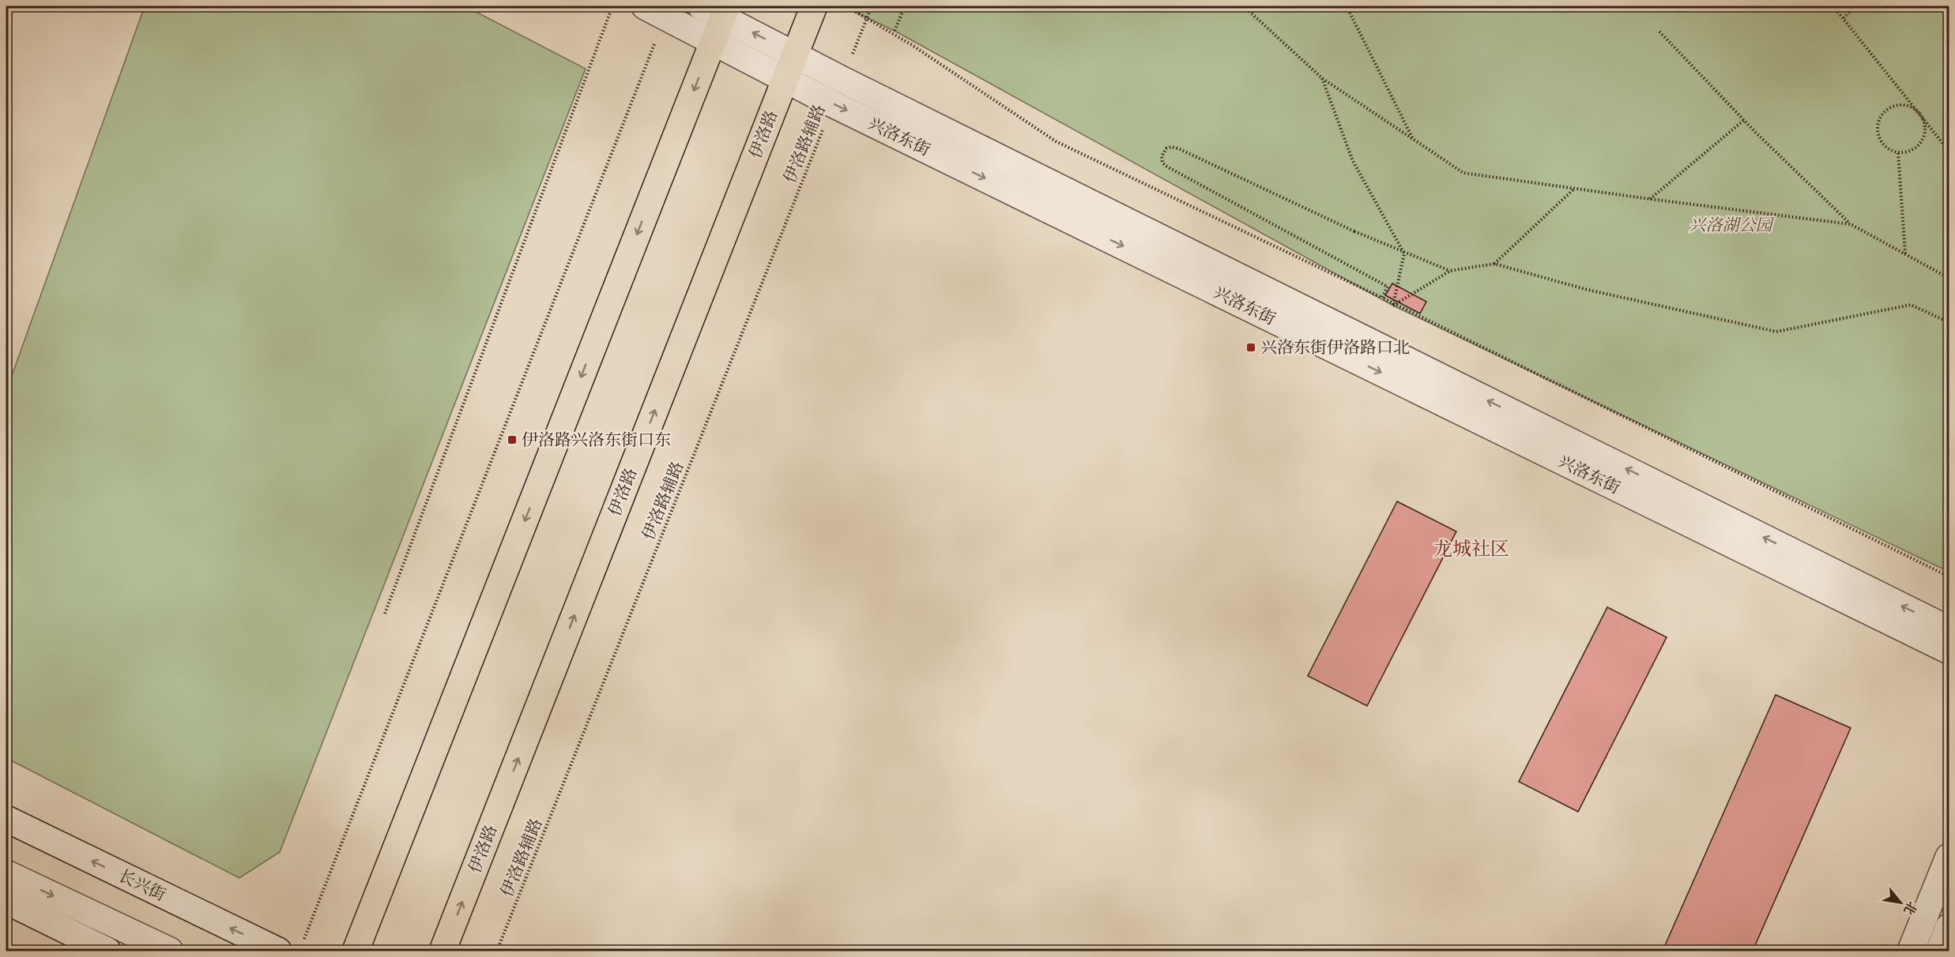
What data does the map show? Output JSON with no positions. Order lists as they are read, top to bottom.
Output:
{
  "streets": {
    "main road": ["伊洛路"],
    "street": ["兴洛东街", "长兴街"],
    "path": ["伊洛路辅路"]
  },
  "crossings": [
    ["伊洛路", "兴洛东街"],
    ["兴洛东街", "伊洛路辅路"]
  ],
  "districts": ["龙城社区"],
  "parks": ["兴洛湖公园"],
  "places": {
    "transit": ["兴洛东街伊洛路口北", "伊洛路兴洛东街口东"]
  },
  "north": "bottom right"
}
